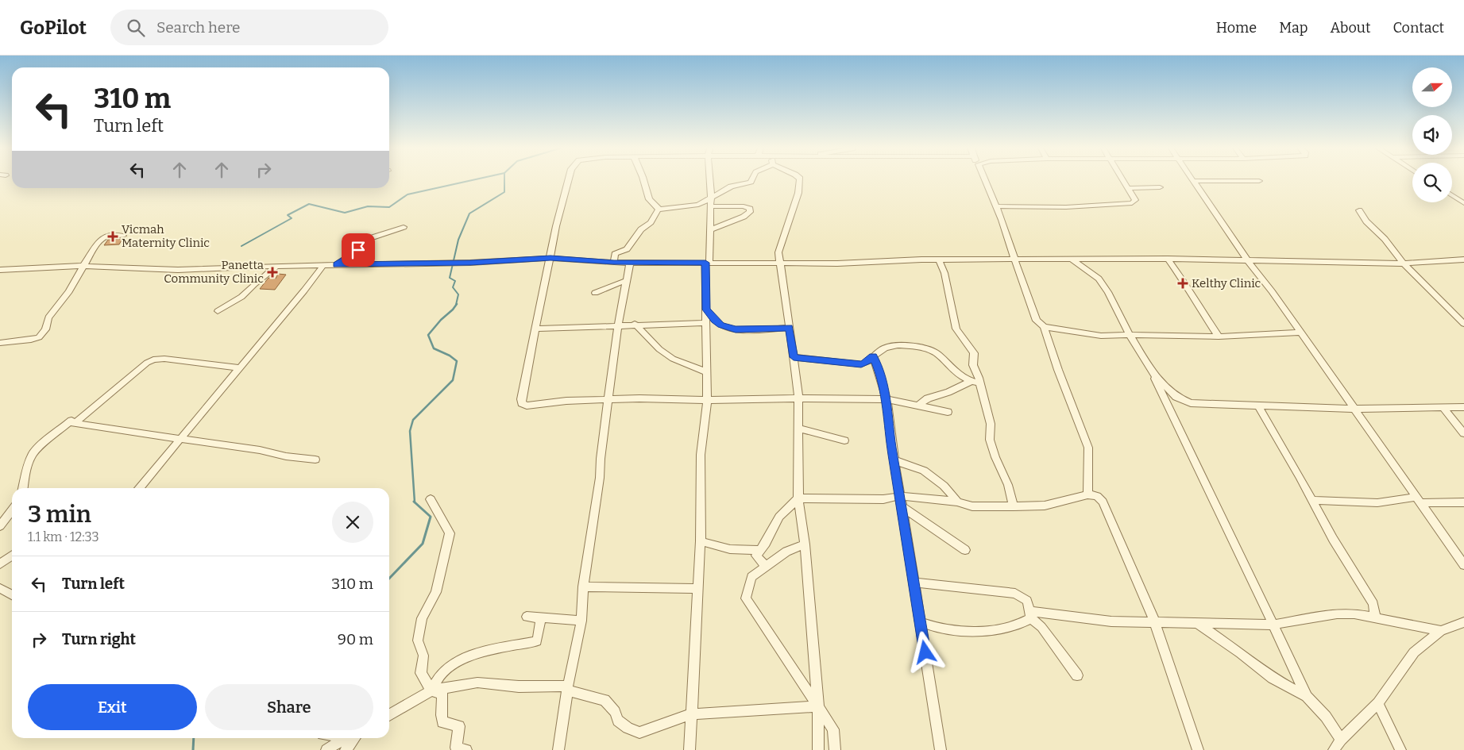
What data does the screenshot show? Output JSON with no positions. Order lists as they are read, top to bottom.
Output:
{
  "places": {
    "health": ["Vicmah Maternity Clinic", "Panetta Community Clinic", "Kelthy Clinic"]
  },
  "north": "right",
  "page": {
    "header": "GoPilot",
    "search": "Search here",
    "nav": [
      "Home",
      "Map",
      "About",
      "Contact"
    ],
    "turn": ["310 m", "Turn left"],
    "heading": ["3 min", "1.1 km · 12:33"],
    "list": [
      {
        "name": "Turn left",
        "value": "310 m"
      },
      {
        "name": "Turn right",
        "value": "90 m"
      }
    ],
    "buttons": ["Exit", "Share"]
  }
}
